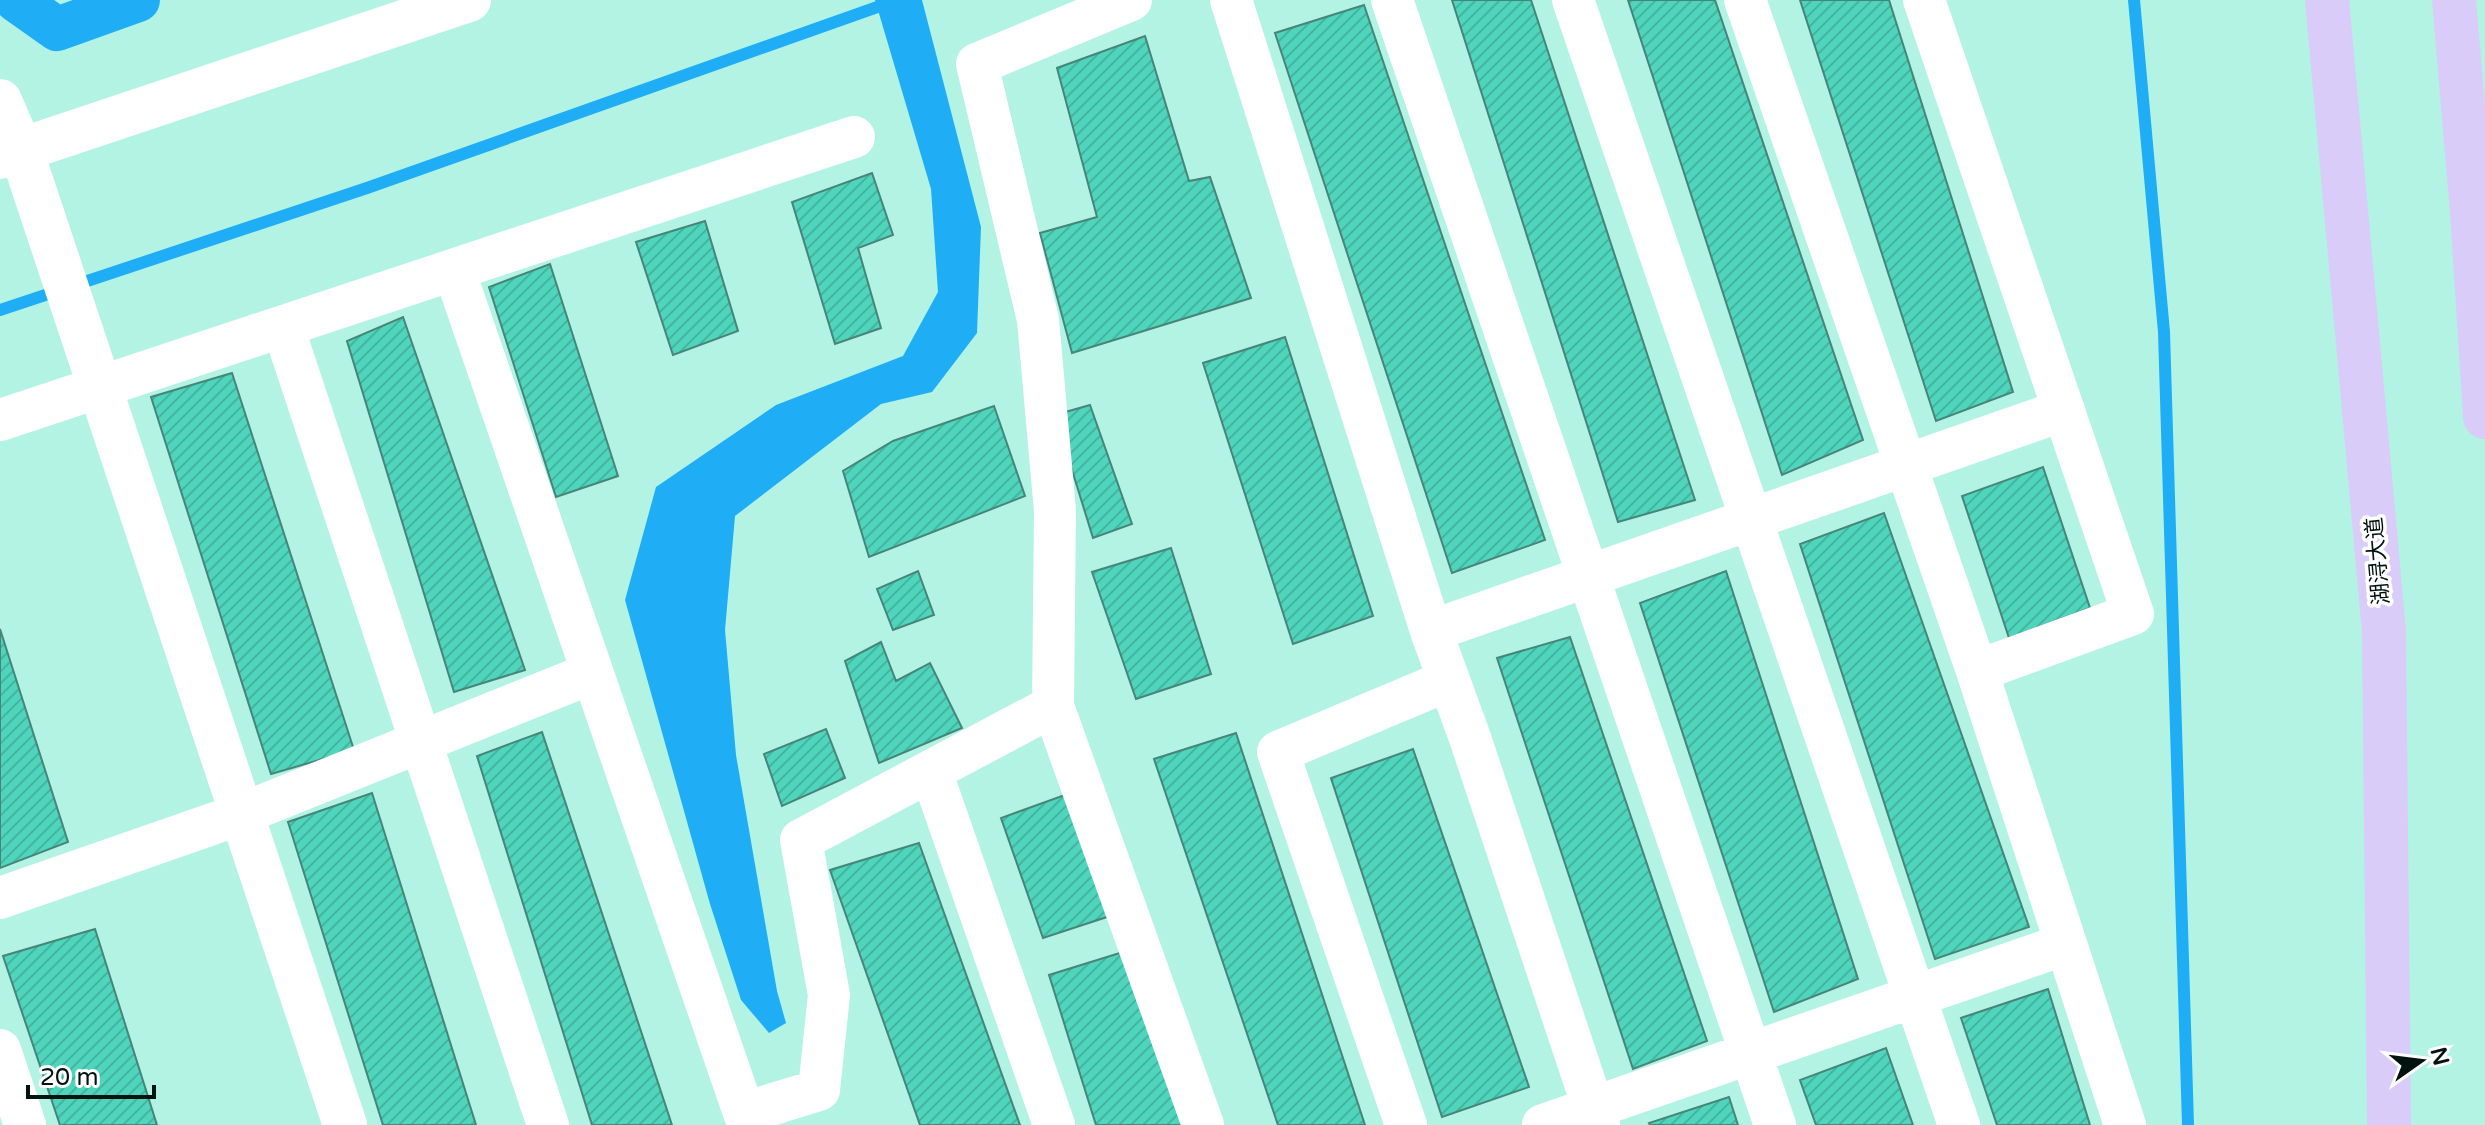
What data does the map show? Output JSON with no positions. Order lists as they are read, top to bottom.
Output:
{
  "streets": {
    "main road": ["湖浔大道"]
  },
  "scale_bar": "20 m",
  "north": "right"
}
